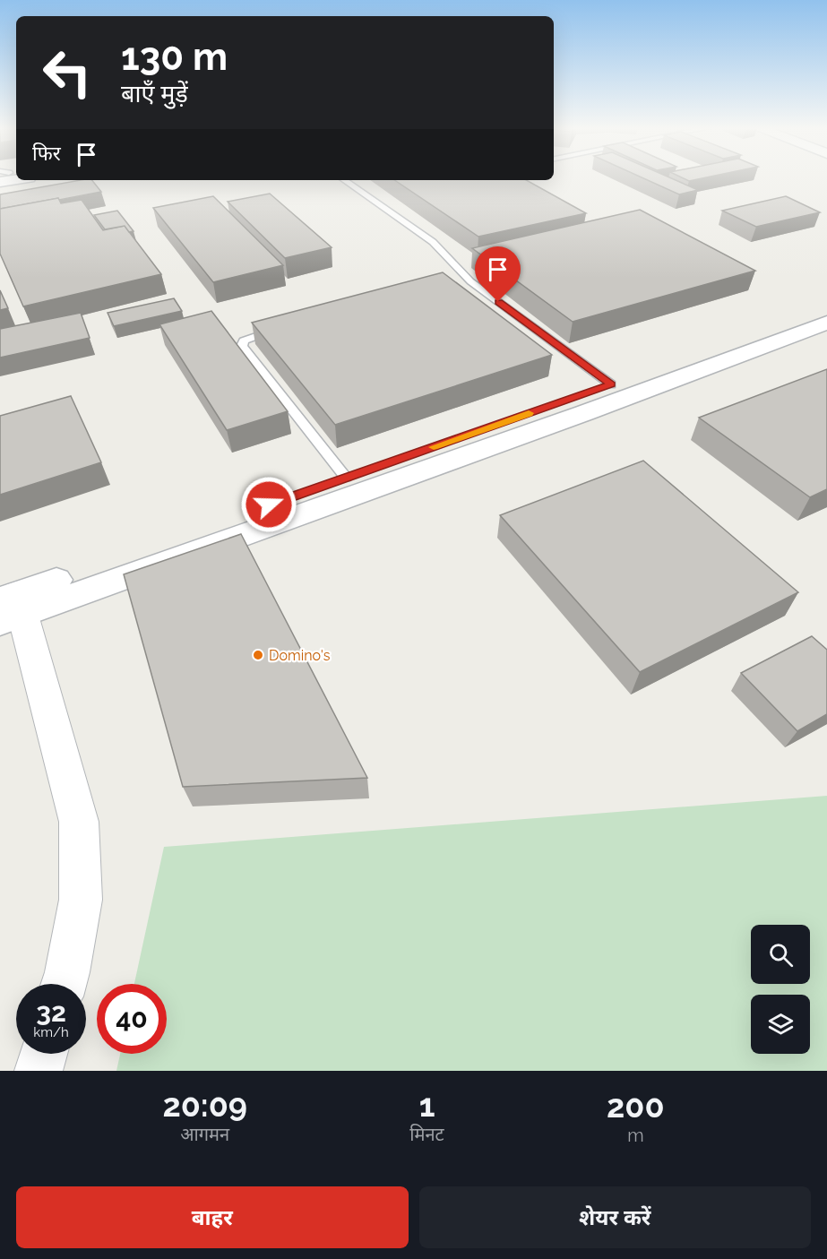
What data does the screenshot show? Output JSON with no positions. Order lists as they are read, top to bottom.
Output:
{
  "places": ["Domino's"],
  "page": {
    "turn": ["130 m", "बाएँ मुड़ें"],
    "then": "फिर",
    "speed": "32 km/h",
    "limit": "40",
    "eta": [
      "20:09",
      "आगमन",
      "1",
      "मिनट",
      "200",
      "m"
    ],
    "buttons": ["बाहर", "शेयर करें"]
  }
}
